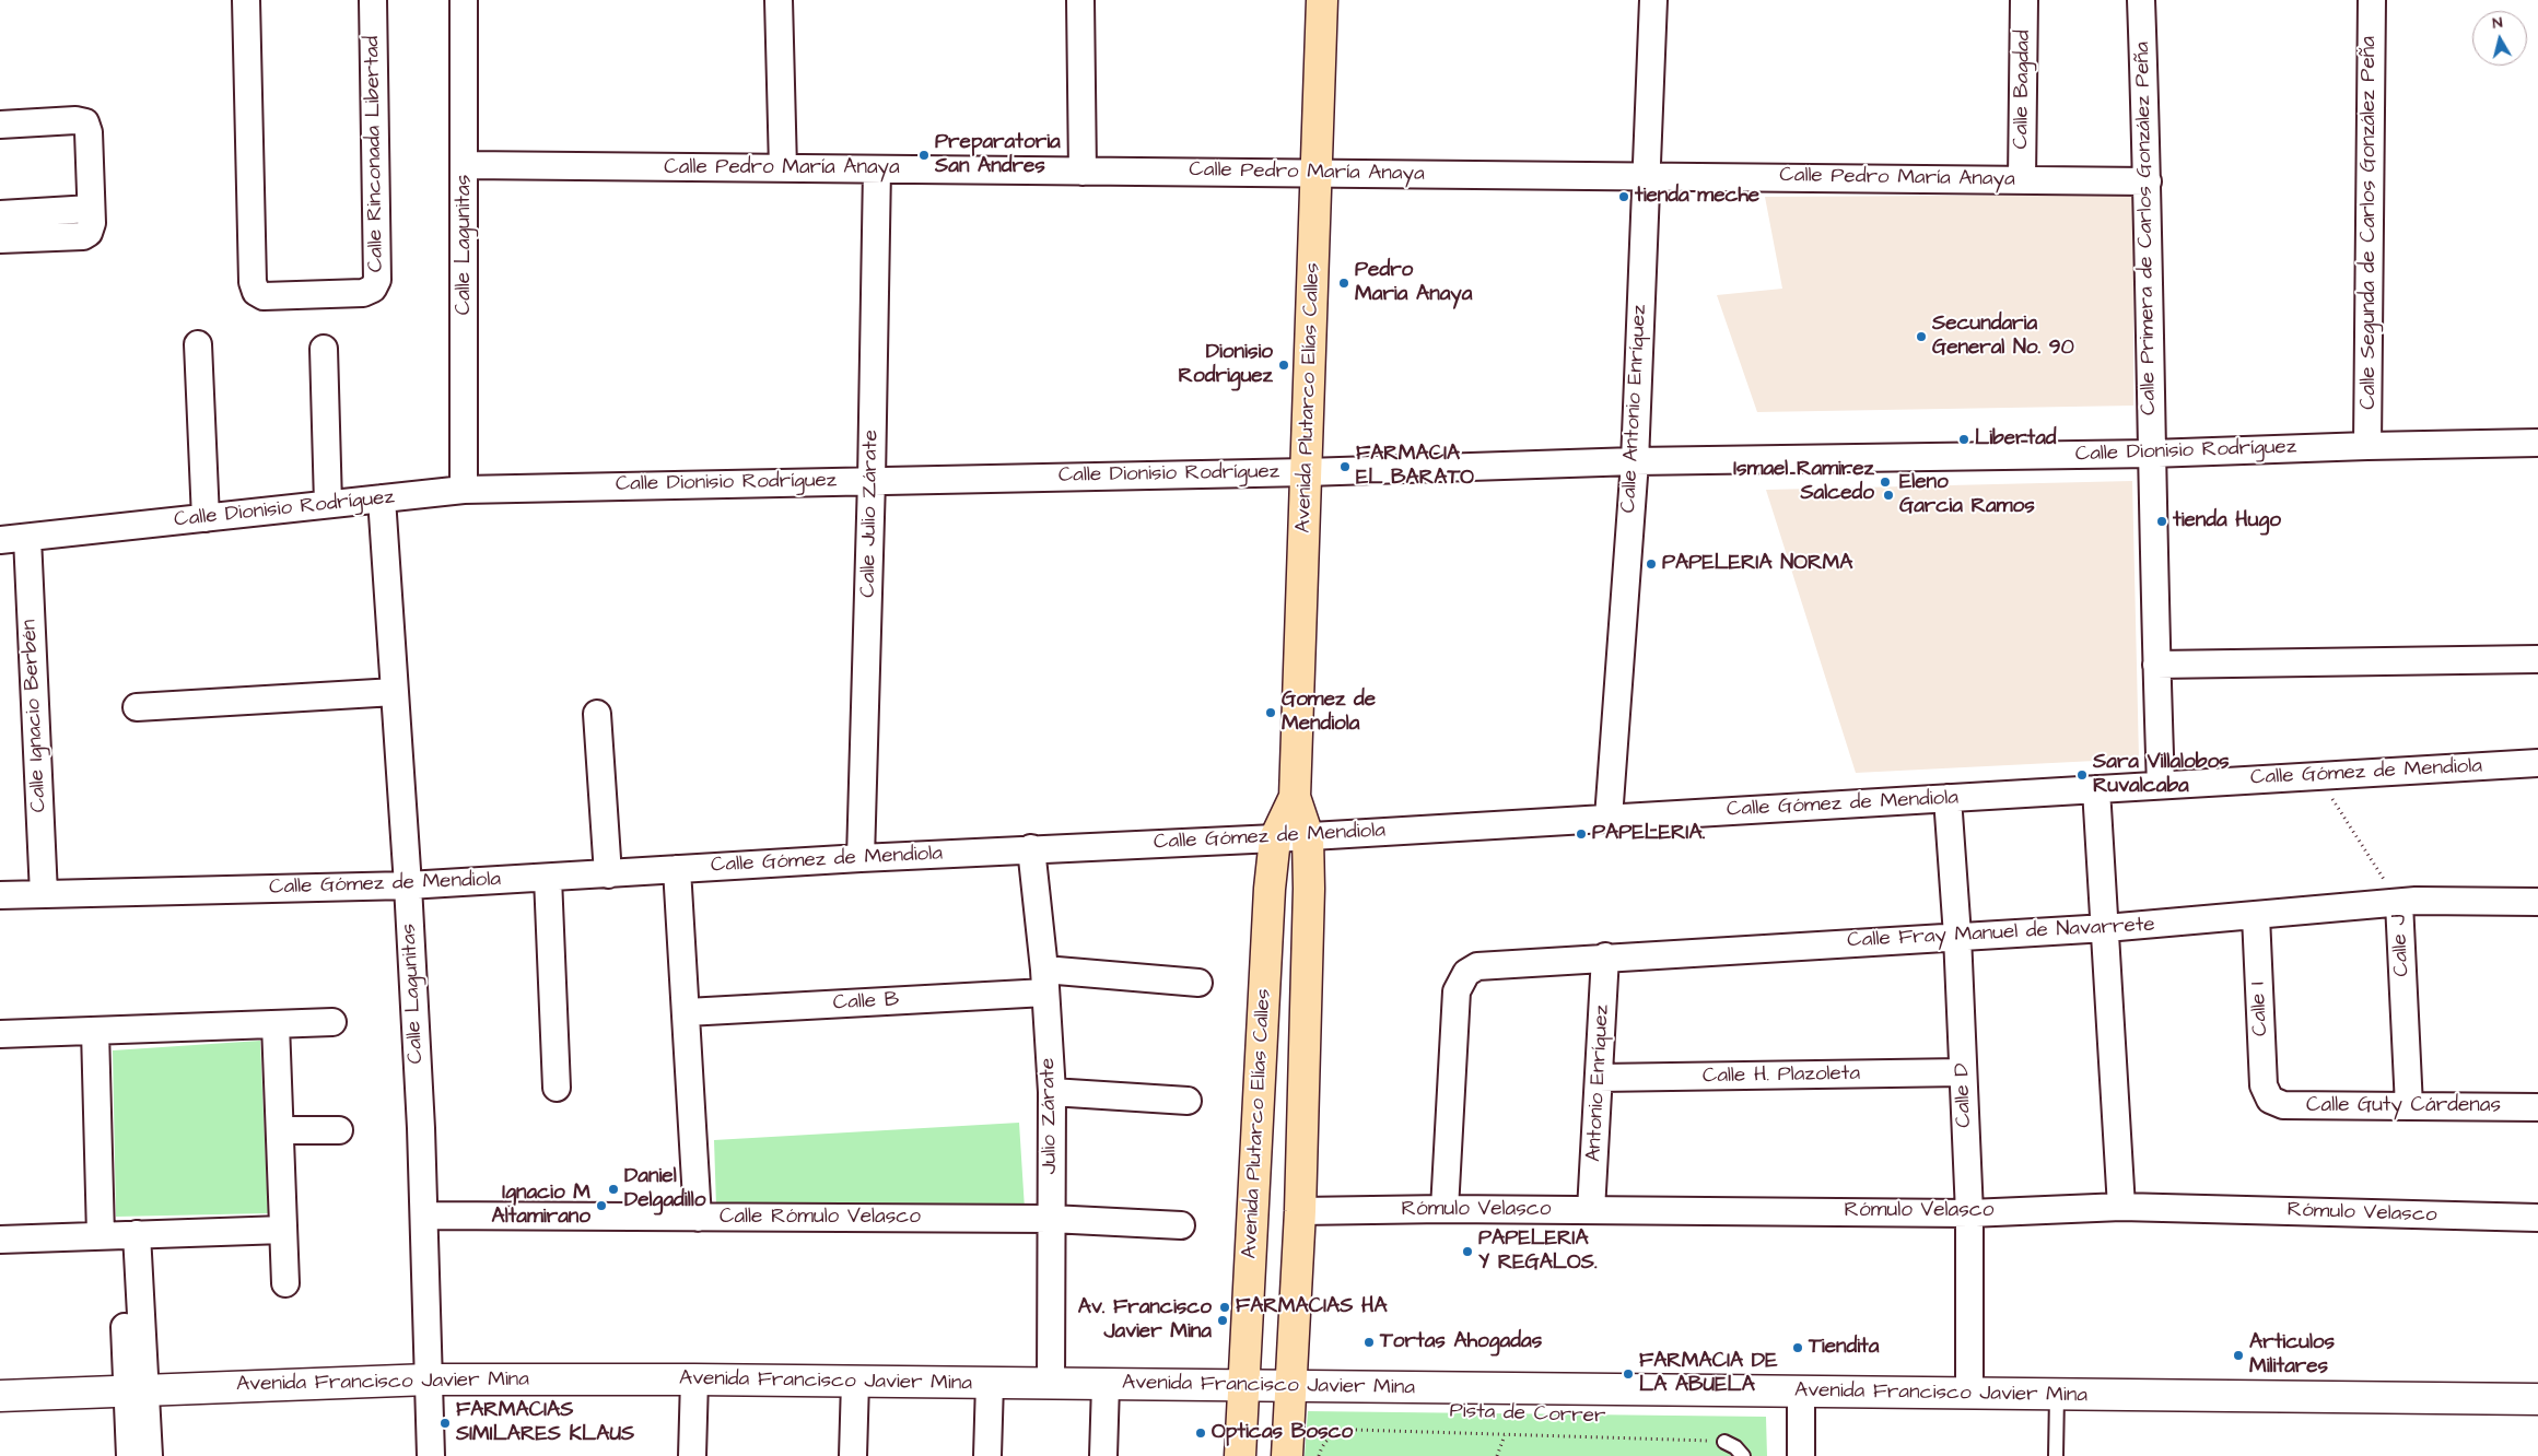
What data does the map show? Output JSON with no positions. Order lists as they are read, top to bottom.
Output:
{
  "streets": {
    "main road": ["Avenida Plutarco Elías Calles", "Avenida Francisco Javier Mina"],
    "street": [
      "Calle Bagdad",
      "Calle Rinconada Libertad",
      "Calle Pedro María Anaya",
      "Calle Segunda de Carlos González Peña",
      "Calle Primera de Carlos González Peña",
      "Calle Lagunitas",
      "Calle Antonio Enríquez",
      "Calle Dionisio Rodríguez",
      "Calle Julio Zárate",
      "Calle Ignacio Berbén",
      "Calle Gómez de Mendiola",
      "Calle Fray Manuel de Navarrete",
      "Calle J",
      "Calle B",
      "Calle I",
      "Calle H. Plazoleta",
      "Antonio Enríquez",
      "Calle D",
      "Calle Guty Cárdenas",
      "Julio Zárate",
      "Rómulo Velasco",
      "Calle Rómulo Velasco"
    ],
    "path": ["Pista de Correr"]
  },
  "crossings": [
    ["Calle Bagdad", "Calle Pedro María Anaya"],
    ["Calle Pedro María Anaya", "Calle Primera de Carlos González Peña"],
    ["Calle Pedro María Anaya", "Calle Lagunitas"],
    ["Calle Pedro María Anaya", "Avenida Plutarco Elías Calles"],
    ["Calle Pedro María Anaya", "Calle Antonio Enríquez"],
    ["Calle Pedro María Anaya", "Calle Julio Zárate"],
    ["Calle Segunda de Carlos González Peña", "Calle Dionisio Rodríguez"],
    ["Calle Primera de Carlos González Peña", "Calle Dionisio Rodríguez"],
    ["Calle Primera de Carlos González Peña", "Calle Gómez de Mendiola"],
    ["Calle Lagunitas", "Calle Dionisio Rodríguez"],
    ["Calle Lagunitas", "Calle Gómez de Mendiola"],
    ["Calle Lagunitas", "Calle Rómulo Velasco"],
    ["Calle Lagunitas", "Avenida Francisco Javier Mina"],
    ["Avenida Plutarco Elías Calles", "Calle Dionisio Rodríguez"],
    ["Avenida Plutarco Elías Calles", "Calle Gómez de Mendiola"],
    ["Avenida Plutarco Elías Calles", "Rómulo Velasco"],
    ["Avenida Plutarco Elías Calles", "Avenida Francisco Javier Mina"],
    ["Calle Antonio Enríquez", "Calle Dionisio Rodríguez"],
    ["Calle Antonio Enríquez", "Calle Gómez de Mendiola"],
    ["Calle Dionisio Rodríguez", "Calle Julio Zárate"],
    ["Calle Dionisio Rodríguez", "Calle Ignacio Berbén"],
    ["Calle Julio Zárate", "Calle Gómez de Mendiola"],
    ["Calle Ignacio Berbén", "Calle Gómez de Mendiola"],
    ["Calle Gómez de Mendiola", "Calle J"],
    ["Calle Gómez de Mendiola", "Calle D"],
    ["Calle Gómez de Mendiola", "Julio Zárate"],
    ["Calle Fray Manuel de Navarrete", "Calle J"],
    ["Calle Fray Manuel de Navarrete", "Calle I"],
    ["Calle Fray Manuel de Navarrete", "Antonio Enríquez"],
    ["Calle Fray Manuel de Navarrete", "Calle D"],
    ["Calle Fray Manuel de Navarrete", "Rómulo Velasco"],
    ["Calle J", "Calle Guty Cárdenas"],
    ["Calle B", "Julio Zárate"],
    ["Calle I", "Calle Guty Cárdenas"],
    ["Calle H. Plazoleta", "Antonio Enríquez"],
    ["Calle H. Plazoleta", "Calle D"],
    ["Antonio Enríquez", "Rómulo Velasco"],
    ["Calle D", "Rómulo Velasco"],
    ["Calle D", "Avenida Francisco Javier Mina"],
    ["Julio Zárate", "Calle Rómulo Velasco"],
    ["Julio Zárate", "Avenida Francisco Javier Mina"]
  ],
  "places": [
    "Preparatoria San Andres",
    "tienda meche",
    "Pedro Maria Anaya",
    "Secundaria General No. 90",
    "Dionisio Rodriguez",
    "Libertad",
    "FARMACIA EL BARATO",
    "Ismael Ramirez Salcedo",
    "Eleno Garcia Ramos",
    "tienda Hugo",
    "PAPELERIA NORMA",
    "Gomez de Mendiola",
    "Sara Villalobos Ruvalcaba",
    "PAPELERIA.",
    "Daniel Delgadillo",
    "Ignacio M Altamirano",
    "PAPELERIA Y REGALOS.",
    "FARMACIAS HA",
    "Av. Francisco Javier Mina",
    "Tortas Ahogadas",
    "Tiendita",
    "Articulos Militares",
    "FARMACIA DE LA ABUELA",
    "FARMACIAS SIMILARES KLAUS",
    "Opticas Bosco"
  ],
  "north": "top"
}
